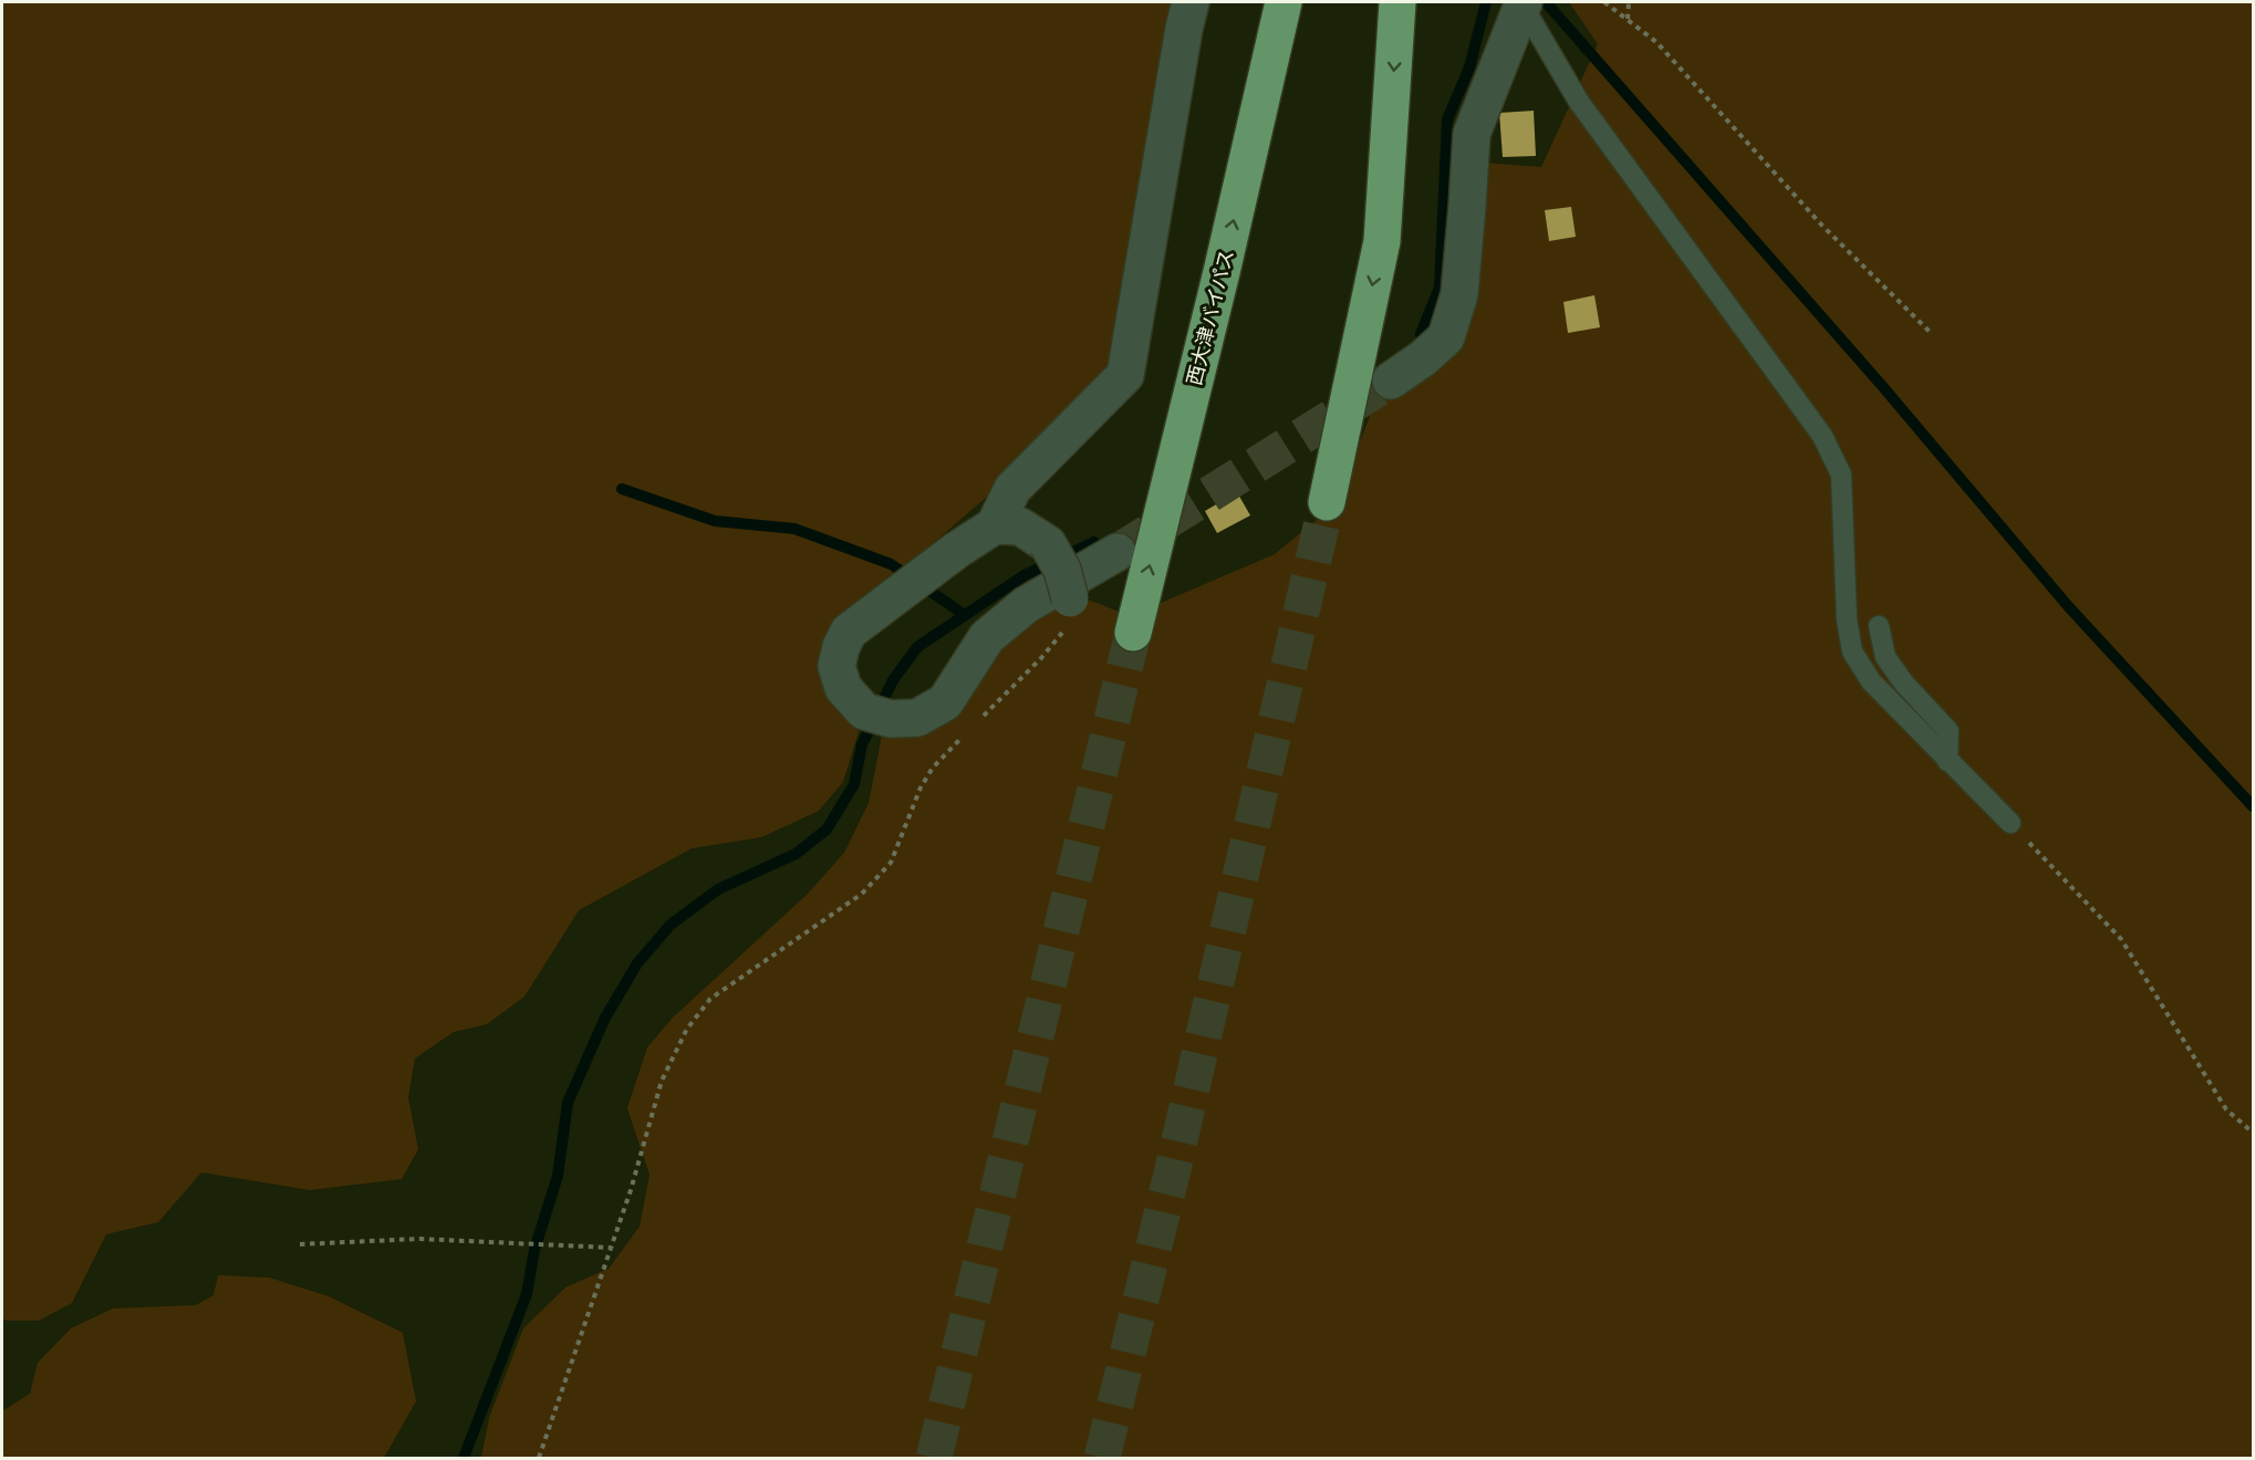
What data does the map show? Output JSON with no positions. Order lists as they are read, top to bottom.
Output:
{
  "streets": {
    "highway": ["西大津バイパス"]
  }
}
